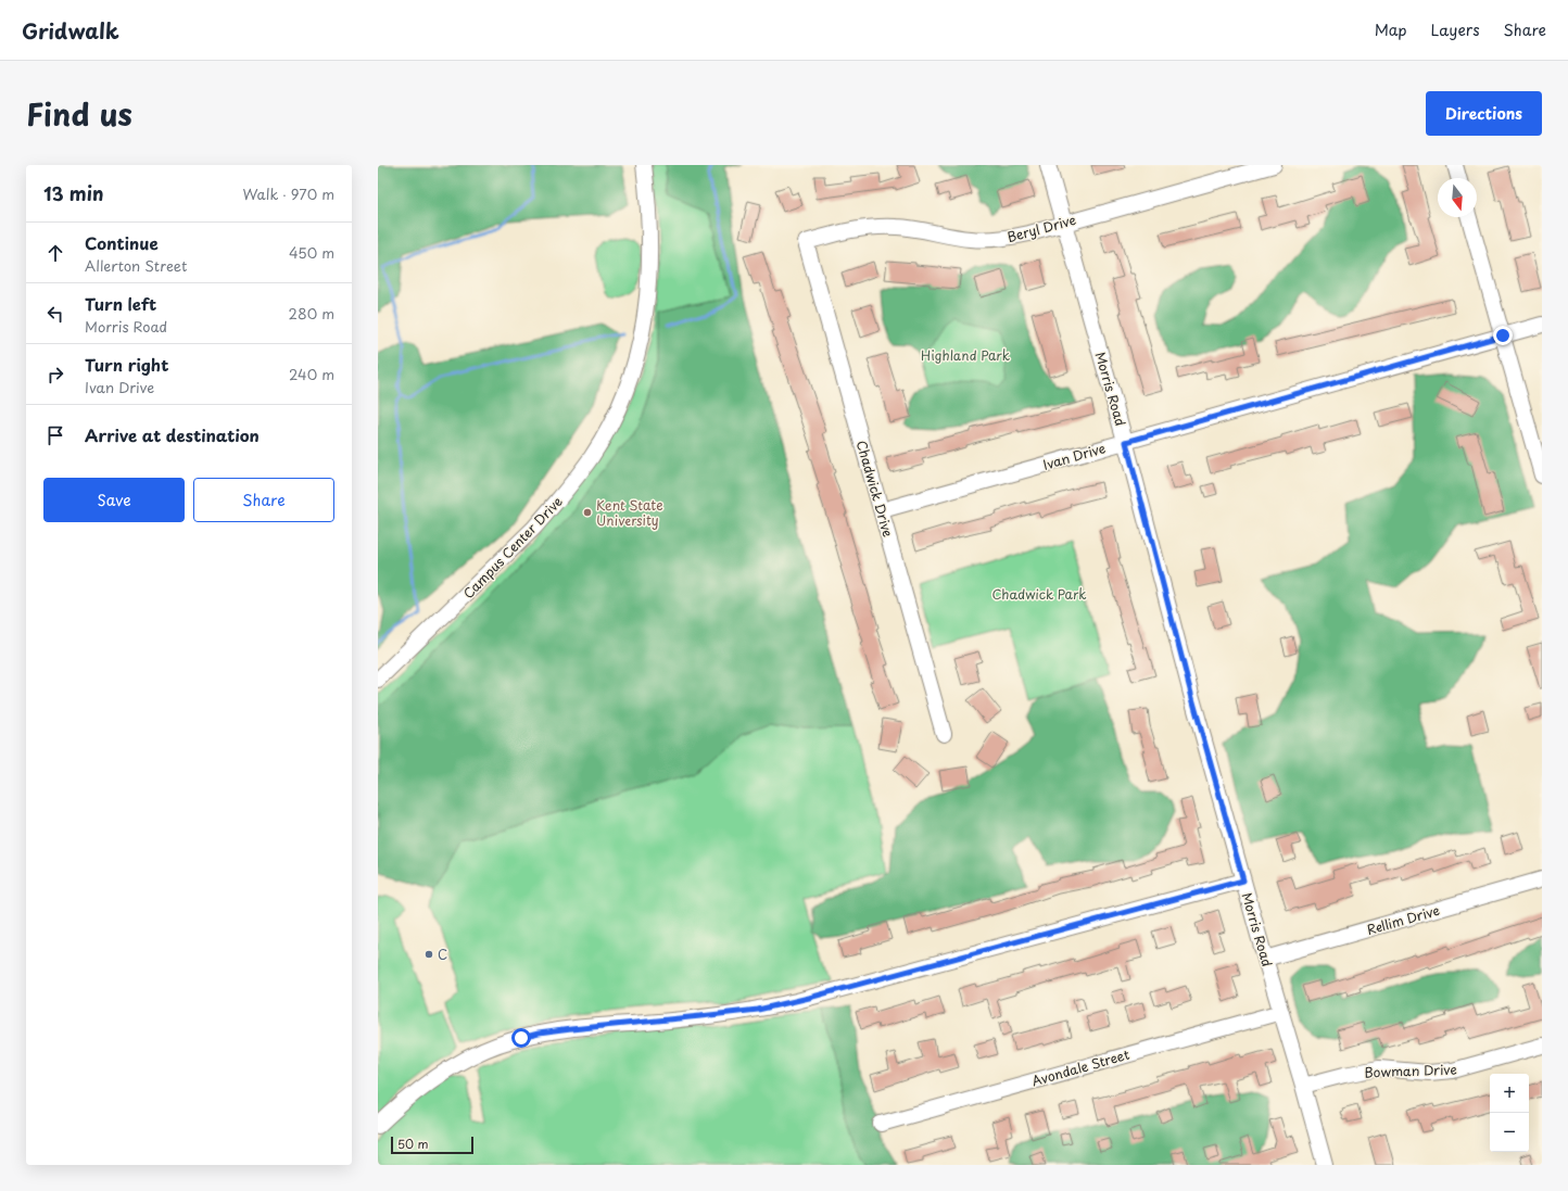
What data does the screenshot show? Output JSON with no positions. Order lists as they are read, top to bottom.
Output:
{
  "streets": {
    "street": [
      "Beryl Drive",
      "Morris Road",
      "Ivan Drive",
      "Chadwick Drive",
      "Campus Center Drive",
      "Rellim Drive",
      "Avondale Street",
      "Bowman Drive"
    ]
  },
  "crossings": [
    ["Beryl Drive", "Morris Road"],
    ["Beryl Drive", "Chadwick Drive"],
    ["Morris Road", "Ivan Drive"],
    ["Morris Road", "Rellim Drive"],
    ["Morris Road", "Avondale Street"],
    ["Morris Road", "Bowman Drive"],
    ["Ivan Drive", "Chadwick Drive"]
  ],
  "parks": ["Highland Park", "Chadwick Park"],
  "places": ["Kent State University", "C"],
  "scale_bar": "50 m",
  "north": "bottom",
  "page": {
    "header": "Gridwalk",
    "nav": ["Map", "Layers", "Share"],
    "title": "Find us",
    "buttons": [
      "Directions",
      ["Save", "Share"]
    ],
    "heading": ["13 min", "Walk · 970 m"],
    "list": [
      ["Continue", "Allerton Street", "450 m"],
      ["Turn left", "Morris Road", "280 m"],
      ["Turn right", "Ivan Drive", "240 m"],
      "Arrive at destination"
    ],
    "map_buttons": ["+", "−"],
    "scale": "50 m"
  }
}
